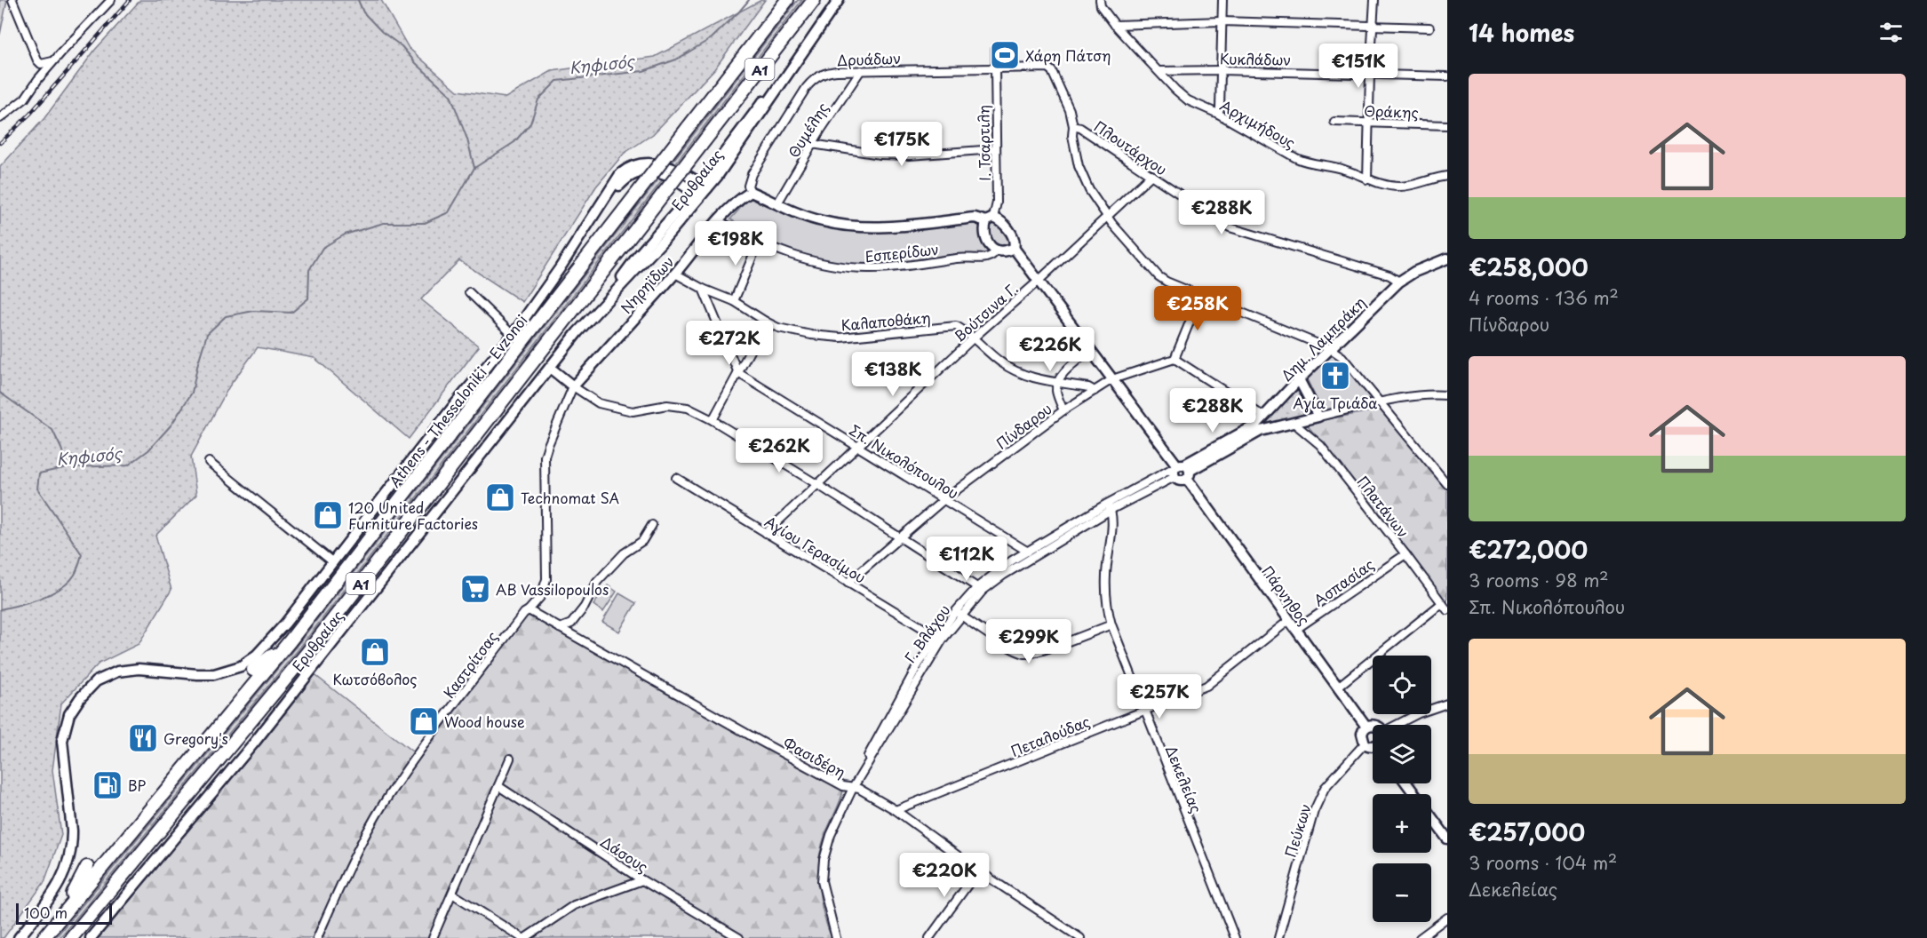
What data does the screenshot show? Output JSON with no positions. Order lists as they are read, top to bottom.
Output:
{
  "streets": {
    "highway": ["Α1", "Athens - Thessaloniki - Evzonoi"],
    "main road": [
      "Ερυθραίας",
      "Νηρηϊδων",
      "Δημ. Λαμπράκη",
      "Πάρνηθος"
    ],
    "street": [
      "Δρυάδων",
      "Κυκλάδων",
      "Θράκης",
      "Αρχιμήδους",
      "Θυμέλης",
      "Ι. Τσαρτιλη",
      "Πλουτάρχου",
      "Εσπερίδων",
      "Βούτσινα Γ.",
      "Καλαποθάκη",
      "Πίνδαρου",
      "Σπ. Νικολόπουλου",
      "Πλατάνων",
      "Αγίου Γερασίμου",
      "Ασπασίας",
      "Γ. Βλάχου",
      "Καστρίτσας",
      "Πεταλούδας",
      "Φασιδέρη",
      "Δεκελείας",
      "Πεύκων",
      "Δάσους"
    ]
  },
  "crossings": [
    ["Δρυάδων", "Θυμέλης"],
    ["Δρυάδων", "Ι. Τσαρτιλη"],
    ["Δρυάδων", "Πλουτάρχου"],
    ["Δρυάδων", "Νηρηϊδων"],
    ["Κυκλάδων", "Αρχιμήδους"],
    ["Ι. Τσαρτιλη", "Πλουτάρχου"],
    ["Ι. Τσαρτιλη", "Εσπερίδων"],
    ["Ι. Τσαρτιλη", "Πάρνηθος"],
    ["Πλουτάρχου", "Βούτσινα Γ."],
    ["Πλουτάρχου", "Δημ. Λαμπράκη"],
    ["Εσπερίδων", "Νηρηϊδων"],
    ["Εσπερίδων", "Πάρνηθος"],
    ["Νηρηϊδων", "Καλαποθάκη"],
    ["Νηρηϊδων", "Καστρίτσας"],
    ["Βούτσινα Γ.", "Καλαποθάκη"],
    ["Βούτσινα Γ.", "Σπ. Νικολόπουλου"],
    ["Βούτσινα Γ.", "Αγίου Γερασίμου"],
    ["Βούτσινα Γ.", "Πάρνηθος"],
    ["Καλαποθάκη", "Πίνδαρου"],
    ["Δημ. Λαμπράκη", "Πάρνηθος"],
    ["Δημ. Λαμπράκη", "Γ. Βλάχου"],
    ["Πίνδαρου", "Σπ. Νικολόπουλου"],
    ["Πίνδαρου", "Αγίου Γερασίμου"],
    ["Πίνδαρου", "Πάρνηθος"],
    ["Σπ. Νικολόπουλου", "Γ. Βλάχου"],
    ["Πλατάνων", "Ασπασίας"],
    ["Αγίου Γερασίμου", "Γ. Βλάχου"],
    ["Ασπασίας", "Πάρνηθος"],
    ["Πάρνηθος", "Γ. Βλάχου"],
    ["Πάρνηθος", "Πεταλούδας"],
    ["Γ. Βλάχου", "Φασιδέρη"],
    ["Γ. Βλάχου", "Δεκελείας"],
    ["Καστρίτσας", "Φασιδέρη"],
    ["Πεταλούδας", "Φασιδέρη"],
    ["Πεταλούδας", "Δεκελείας"]
  ],
  "water": ["Κηφισός"],
  "places": {
    "sports": ["Χάρη Πάτση"],
    "church": ["Αγία Τριάδα"],
    "shop": [
      "Technomat SA",
      "120 United Furniture Factories",
      "Κωτσόβολος",
      "Wood house"
    ],
    "supermarket": ["AB Vassilopoulos"],
    "restaurant": ["Gregory's"],
    "fuel station": ["BP"]
  },
  "scale_bar": "100 m",
  "page": {
    "heading": "14 homes",
    "price": [
      "€151K",
      "€175K",
      "€288K",
      "€198K",
      "€258K",
      "€272K",
      "€226K",
      "€138K",
      "€288K",
      "€262K",
      "€112K",
      "€299K",
      "€257K",
      "€220K"
    ],
    "list": [
      {
        "name": "€258,000",
        "note": "4 rooms · 136 m² · Πίνδαρου"
      },
      {
        "name": "€272,000",
        "note": "3 rooms · 98 m² · Σπ. Νικολόπουλου"
      },
      {
        "name": "€257,000",
        "note": "3 rooms · 104 m² · Δεκελείας"
      }
    ],
    "map_buttons": ["+", "−"],
    "scale": "100 m"
  }
}
